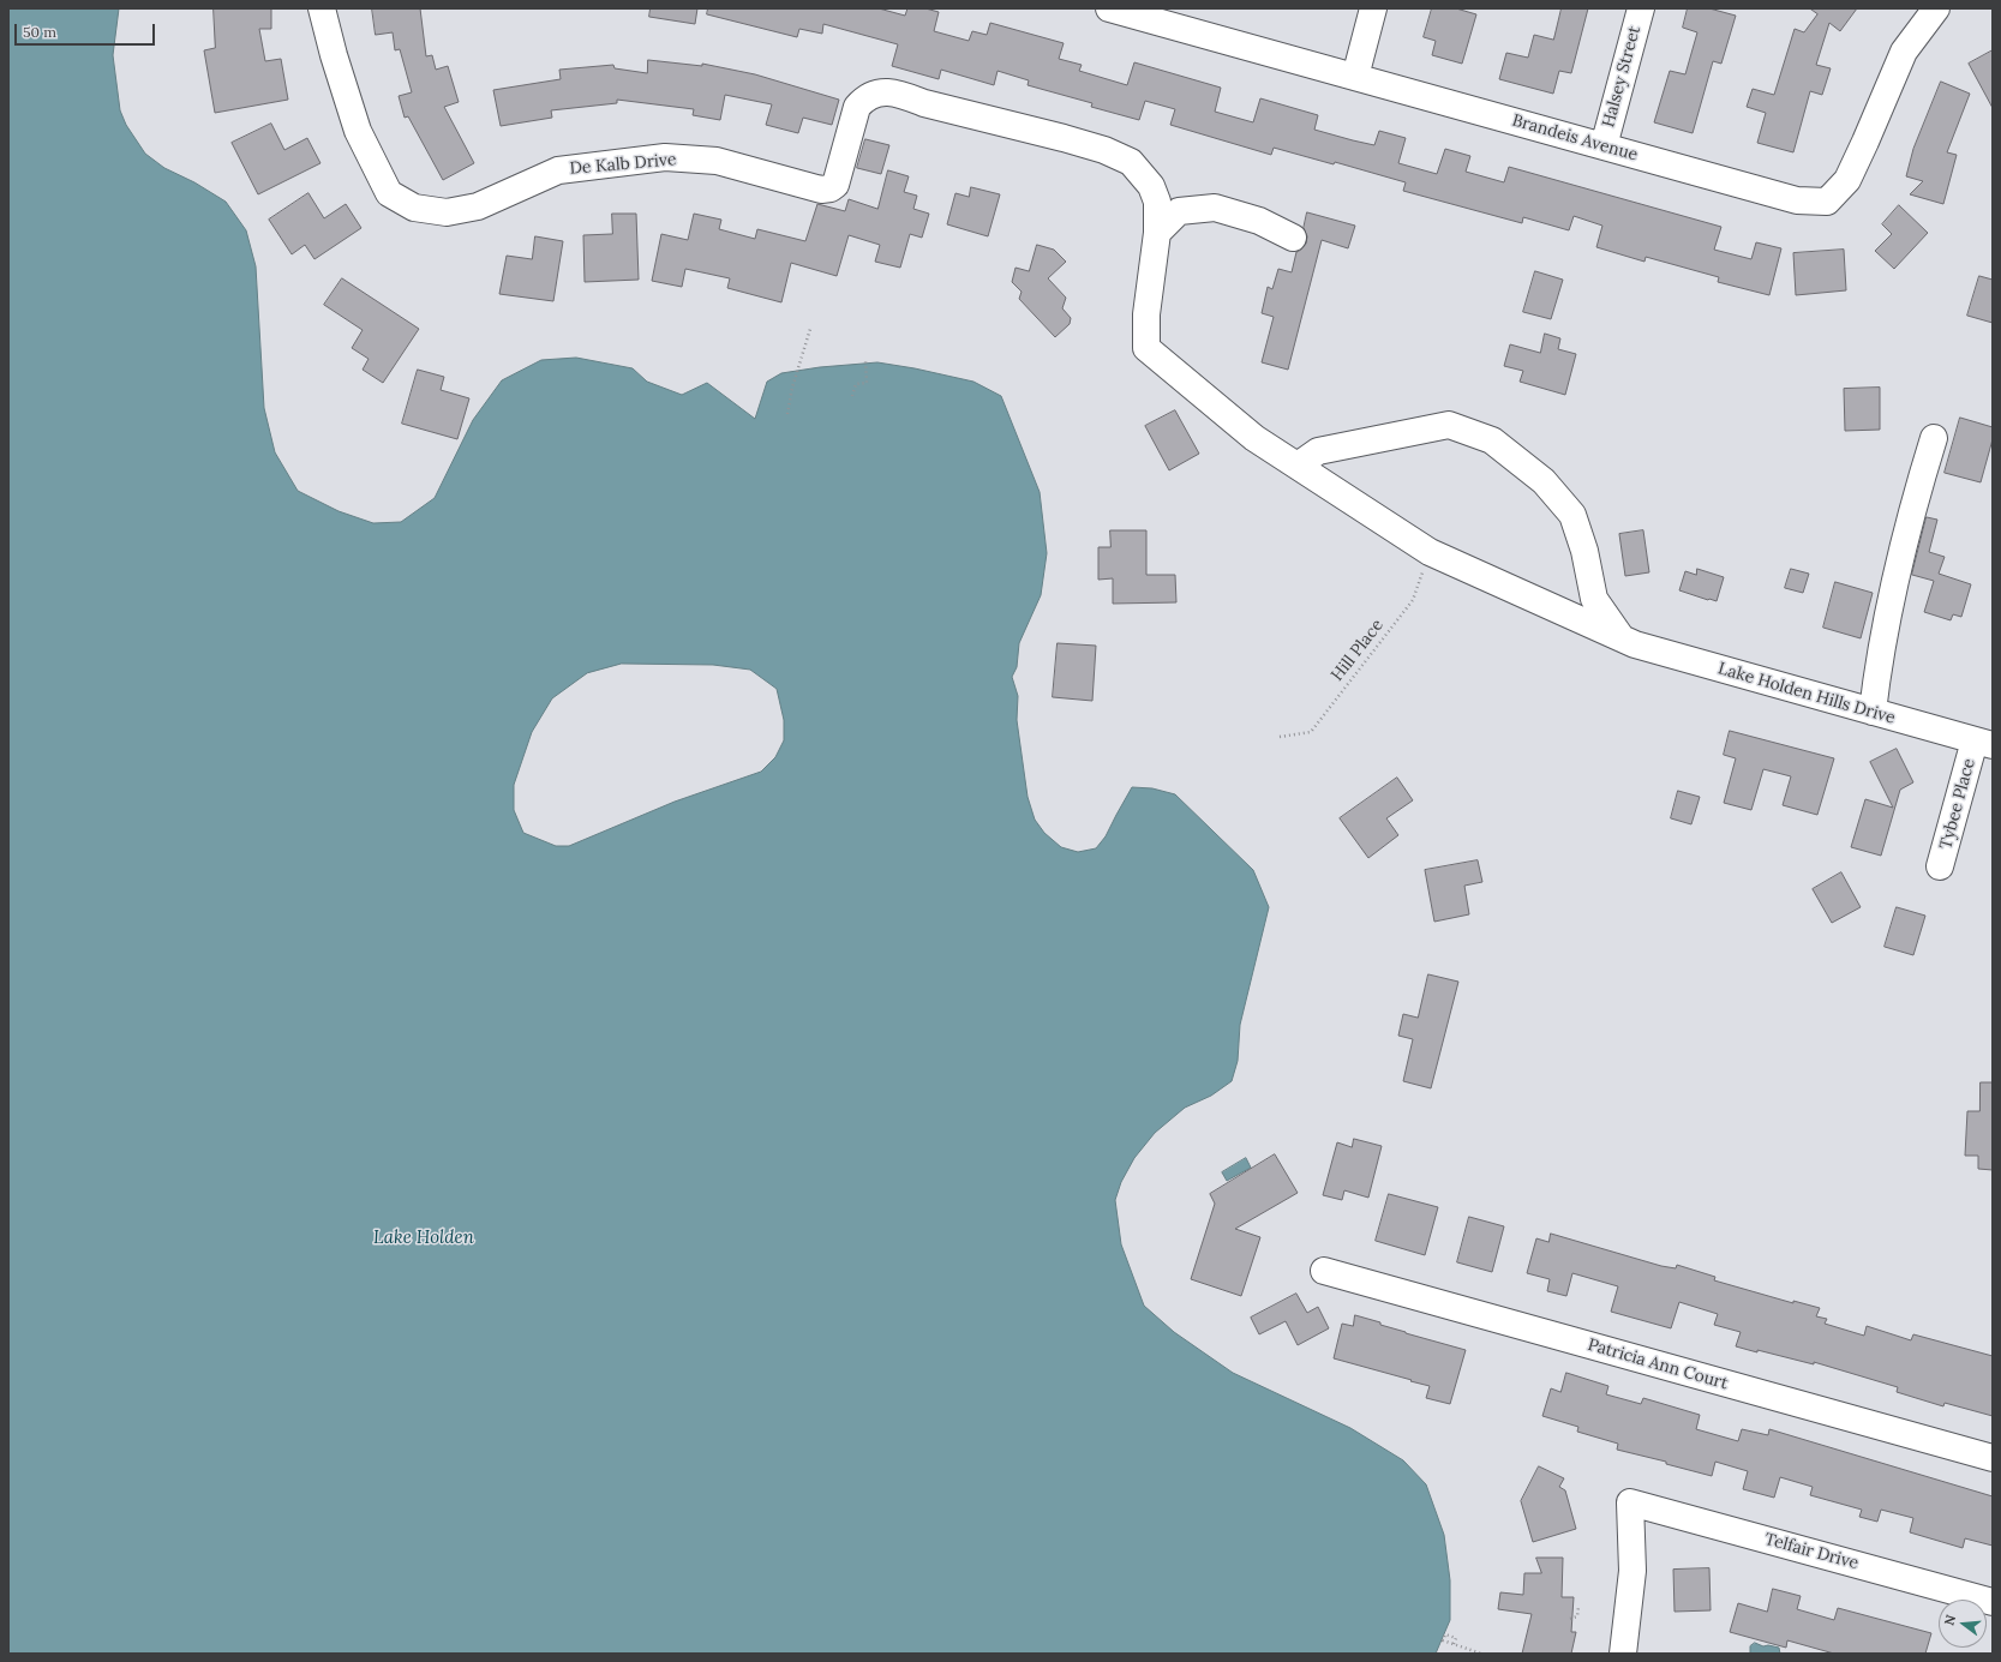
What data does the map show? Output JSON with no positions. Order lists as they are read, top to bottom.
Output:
{
  "streets": {
    "street": [
      "Halsey Street",
      "Brandeis Avenue",
      "De Kalb Drive",
      "Lake Holden Hills Drive",
      "Tybee Place",
      "Patricia Ann Court",
      "Telfair Drive"
    ],
    "path": ["Hill Place"]
  },
  "crossings": [
    ["Halsey Street", "Brandeis Avenue"],
    ["De Kalb Drive", "Lake Holden Hills Drive"],
    ["Hill Place", "Lake Holden Hills Drive"],
    ["Lake Holden Hills Drive", "Tybee Place"]
  ],
  "water": ["Lake Holden"],
  "scale_bar": "50 m",
  "north": "left"
}
